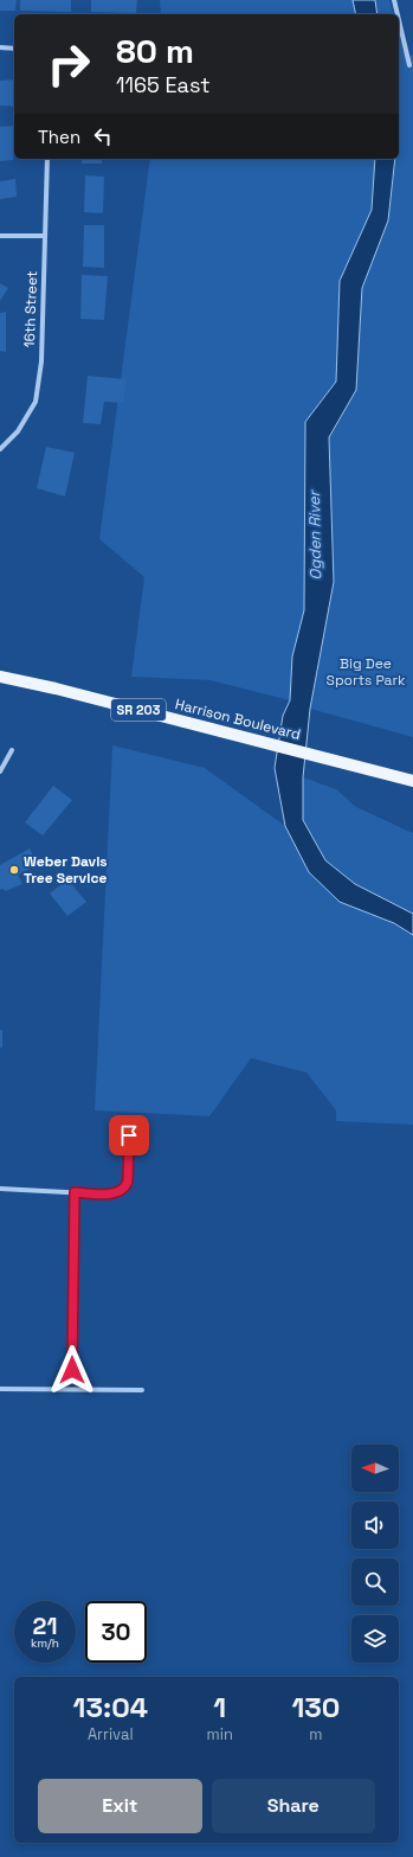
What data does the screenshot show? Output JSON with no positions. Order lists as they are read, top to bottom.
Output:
{
  "streets": {
    "main road": ["SR 203", "Harrison Boulevard"],
    "street": ["16th Street"]
  },
  "water": ["Ogden River"],
  "parks": ["Big Dee Sports Park"],
  "places": ["Weber Davis Tree Service"],
  "north": "left",
  "page": {
    "turn": ["80 m", "1165 East"],
    "then": "Then",
    "speed": "21 km/h",
    "limit": "30",
    "eta": [
      "13:04",
      "Arrival",
      "1",
      "min",
      "130",
      "m"
    ],
    "buttons": ["Exit", "Share"]
  }
}
